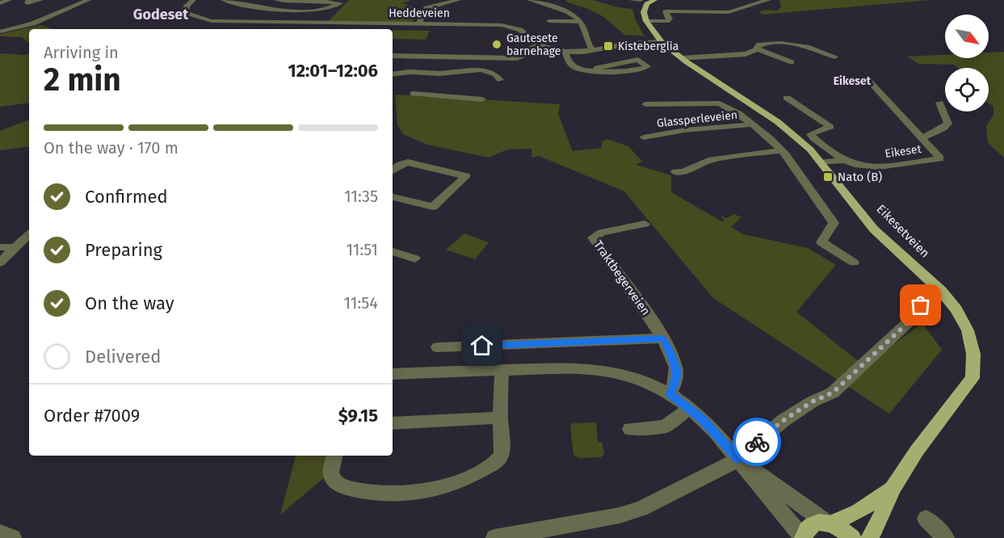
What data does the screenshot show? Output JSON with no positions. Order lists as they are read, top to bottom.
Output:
{
  "streets": {
    "main road": ["Eikesetveien"],
    "street": [
      "Heddeveien",
      "Glassperleveien",
      "Eikeset",
      "Traktbegerveien"
    ]
  },
  "crossings": [
    ["Heddeveien", "Eikesetveien"],
    ["Glassperleveien", "Eikesetveien"],
    ["Eikeset", "Eikesetveien"]
  ],
  "districts": ["Godeset", "Eikeset"],
  "places": {
    "other": ["Gautesete barnehage"],
    "transit": ["Kisteberglia", "Nato (B)"]
  },
  "north": "bottom right",
  "page": {
    "heading": ["2 min", "Arriving in", "12:01–12:06"],
    "panel": ["Order #7009", "$9.15"],
    "bar": "On the way · 170 m",
    "list": [
      ["Confirmed", "11:35"],
      ["Preparing", "11:51"],
      ["On the way", "11:54"],
      "Delivered"
    ]
  }
}
